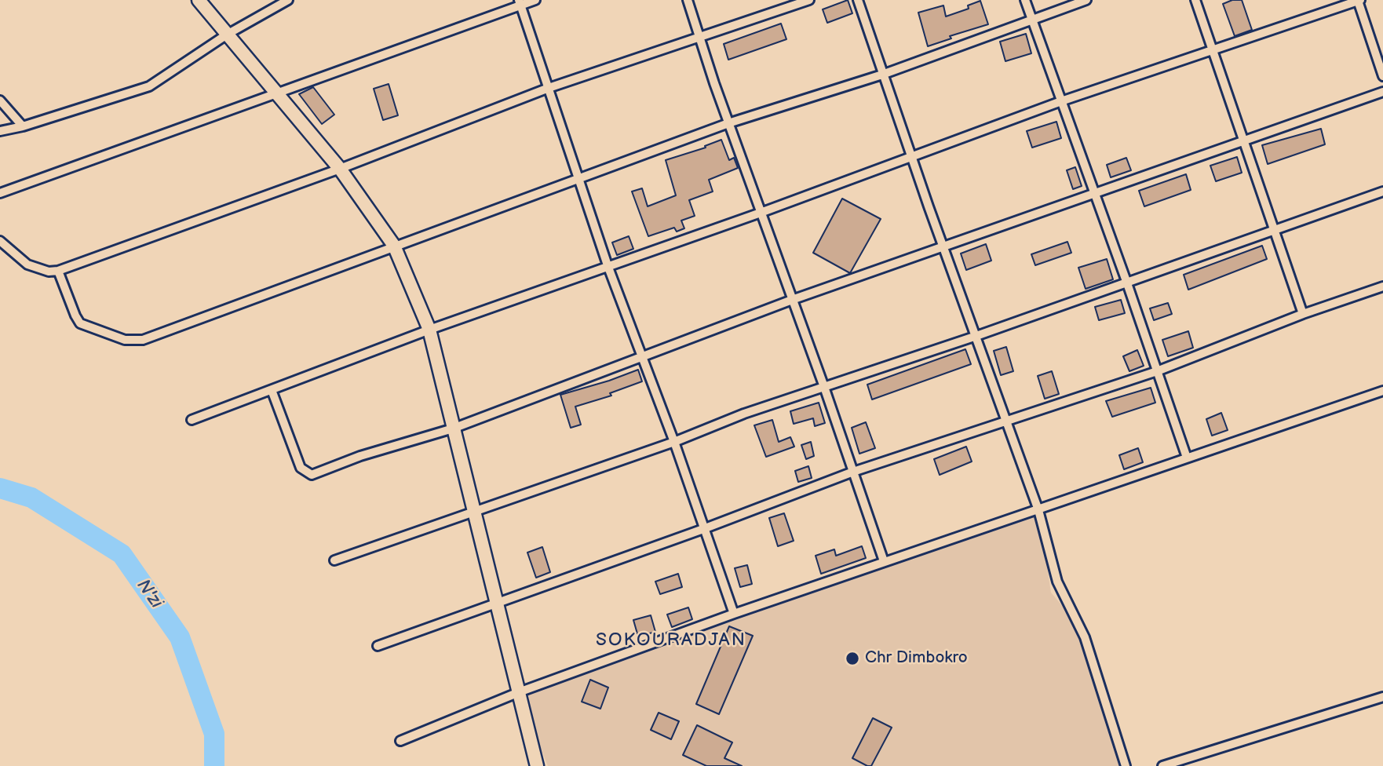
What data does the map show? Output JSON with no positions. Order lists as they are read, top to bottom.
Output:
{
  "districts": ["SOKOURADJAN"],
  "water": ["N'zi"],
  "places": ["Chr Dimbokro"]
}
